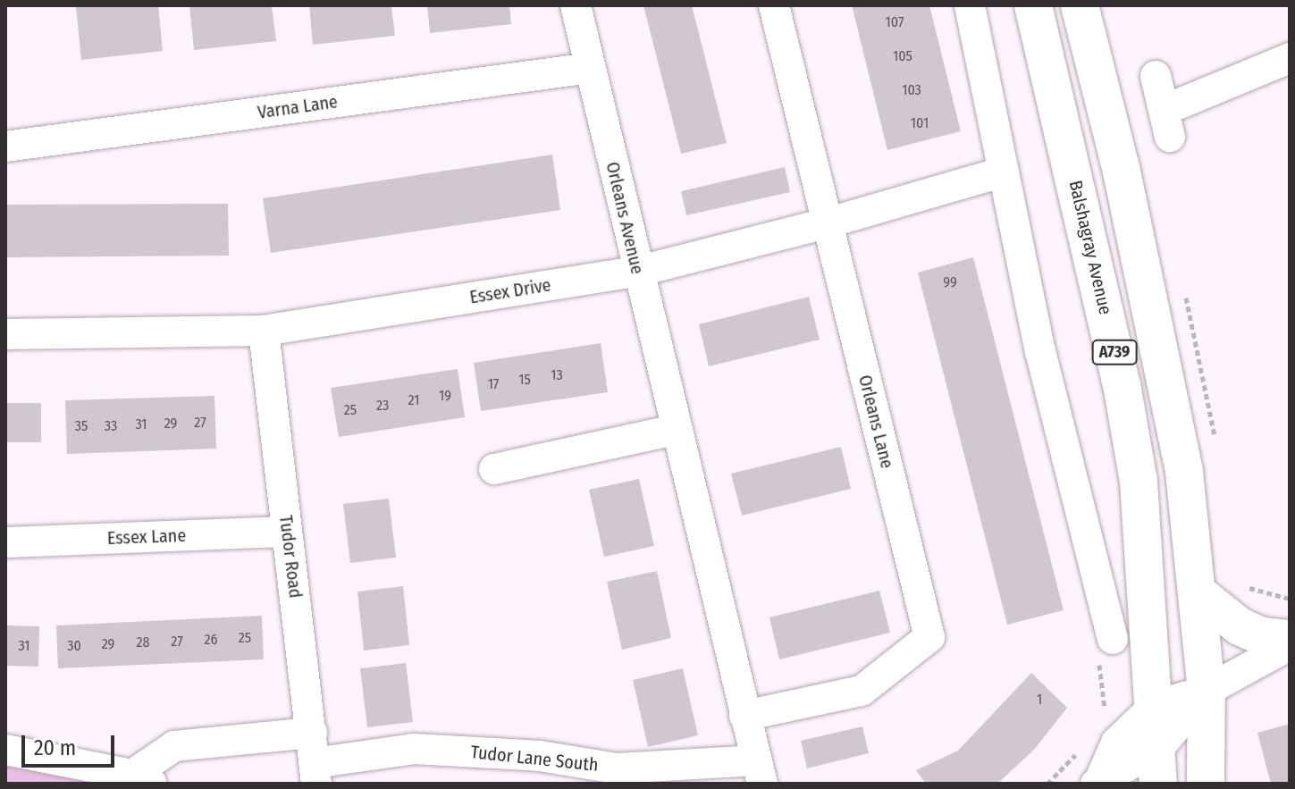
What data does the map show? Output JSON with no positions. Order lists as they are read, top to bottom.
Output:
{
  "streets": {
    "main road": ["Balshagray Avenue", "A739"],
    "street": [
      "Varna Lane",
      "Orleans Avenue",
      "Essex Drive",
      "Orleans Lane",
      "Essex Lane",
      "Tudor Road",
      "Tudor Lane South"
    ]
  },
  "crossings": [
    ["Varna Lane", "Orleans Avenue"],
    ["Orleans Avenue", "Essex Drive"],
    ["Orleans Avenue", "Orleans Lane"],
    ["Orleans Avenue", "Tudor Lane South"],
    ["Balshagray Avenue", "A739"],
    ["Essex Drive", "Orleans Lane"],
    ["Essex Drive", "Tudor Road"],
    ["Essex Lane", "Tudor Road"],
    ["Tudor Road", "Tudor Lane South"]
  ],
  "house_numbers": [
    "107",
    "105",
    "103",
    "101",
    "99",
    "13",
    "15",
    "17",
    "19",
    "21",
    "23",
    "25",
    "27",
    "29",
    "31",
    "35",
    "33",
    "25",
    "26",
    "27",
    "28",
    "29",
    "31",
    "30",
    "1"
  ],
  "scale_bar": "20 m"
}
